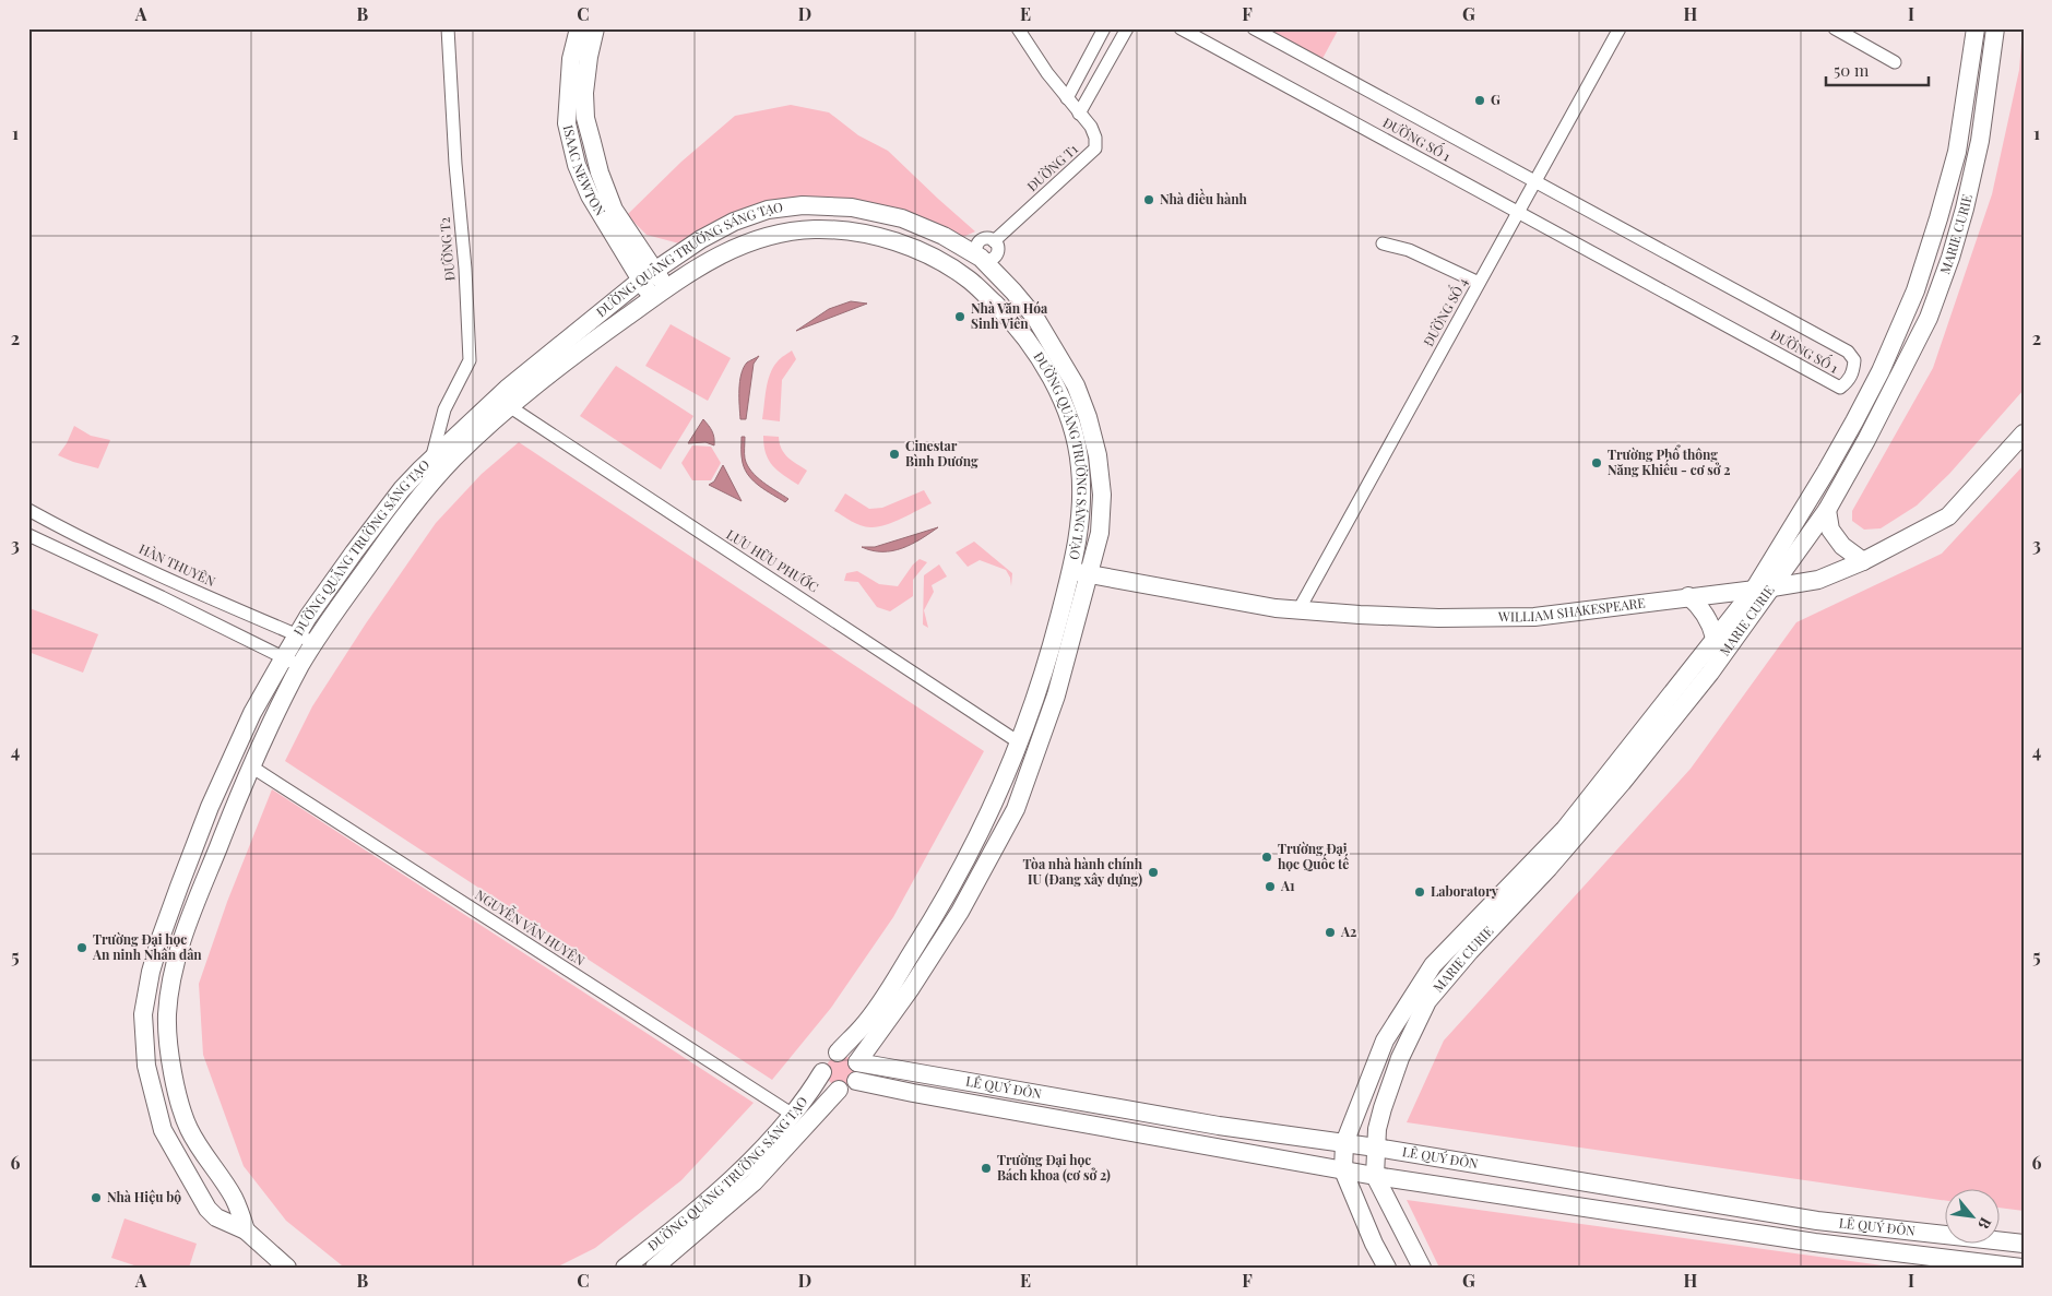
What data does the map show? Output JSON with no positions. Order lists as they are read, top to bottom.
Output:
{
  "streets": {
    "street": [
      "ĐƯỜNG SỐ 1",
      "ĐƯỜNG T1",
      "ISAAC NEWTON",
      "MARIE CURIE",
      "ĐƯỜNG T2",
      "ĐƯỜNG QUẢNG TRƯỜNG SÁNG TẠO",
      "ĐƯỜNG SỐ 4",
      "LƯU HỮU PHƯỚC",
      "HÀN THUYÊN",
      "WILLIAM SHAKESPEARE",
      "NGUYỄN VĂN HUYÊN",
      "LÊ QUÝ ĐÔN"
    ]
  },
  "crossings": [
    ["ĐƯỜNG SỐ 1", "ĐƯỜNG SỐ 4"],
    ["ĐƯỜNG T1", "ĐƯỜNG QUẢNG TRƯỜNG SÁNG TẠO"],
    ["ISAAC NEWTON", "ĐƯỜNG QUẢNG TRƯỜNG SÁNG TẠO"],
    ["MARIE CURIE", "WILLIAM SHAKESPEARE"],
    ["MARIE CURIE", "LÊ QUÝ ĐÔN"],
    ["ĐƯỜNG T2", "ĐƯỜNG QUẢNG TRƯỜNG SÁNG TẠO"],
    ["ĐƯỜNG QUẢNG TRƯỜNG SÁNG TẠO", "LƯU HỮU PHƯỚC"],
    ["ĐƯỜNG QUẢNG TRƯỜNG SÁNG TẠO", "HÀN THUYÊN"],
    ["ĐƯỜNG QUẢNG TRƯỜNG SÁNG TẠO", "WILLIAM SHAKESPEARE"],
    ["ĐƯỜNG QUẢNG TRƯỜNG SÁNG TẠO", "NGUYỄN VĂN HUYÊN"],
    ["ĐƯỜNG QUẢNG TRƯỜNG SÁNG TẠO", "LÊ QUÝ ĐÔN"],
    ["ĐƯỜNG SỐ 4", "WILLIAM SHAKESPEARE"]
  ],
  "places": [
    "G",
    "Nhà điều hành",
    "Nhà Văn Hóa Sinh Viên",
    "Cinestar Bình Dương",
    "Trường Phổ thông Năng Khiếu - cơ sở 2",
    "Trường Đại học Quốc tế",
    "Tòa nhà hành chính IU (Đang xây dựng)",
    "A1",
    "Laboratory",
    "A2",
    "Trường Đại học An ninh Nhân dân",
    "Trường Đại học Bách khoa (cơ sở 2)",
    "Nhà Hiệu bộ"
  ],
  "scale_bar": "50 m",
  "north": "bottom right",
  "grid": {
    "columns": [
      "A",
      "B",
      "C",
      "D",
      "E",
      "F",
      "G",
      "H",
      "I"
    ],
    "rows": [
      "1",
      "2",
      "3",
      "4",
      "5",
      "6"
    ]
  }
}
